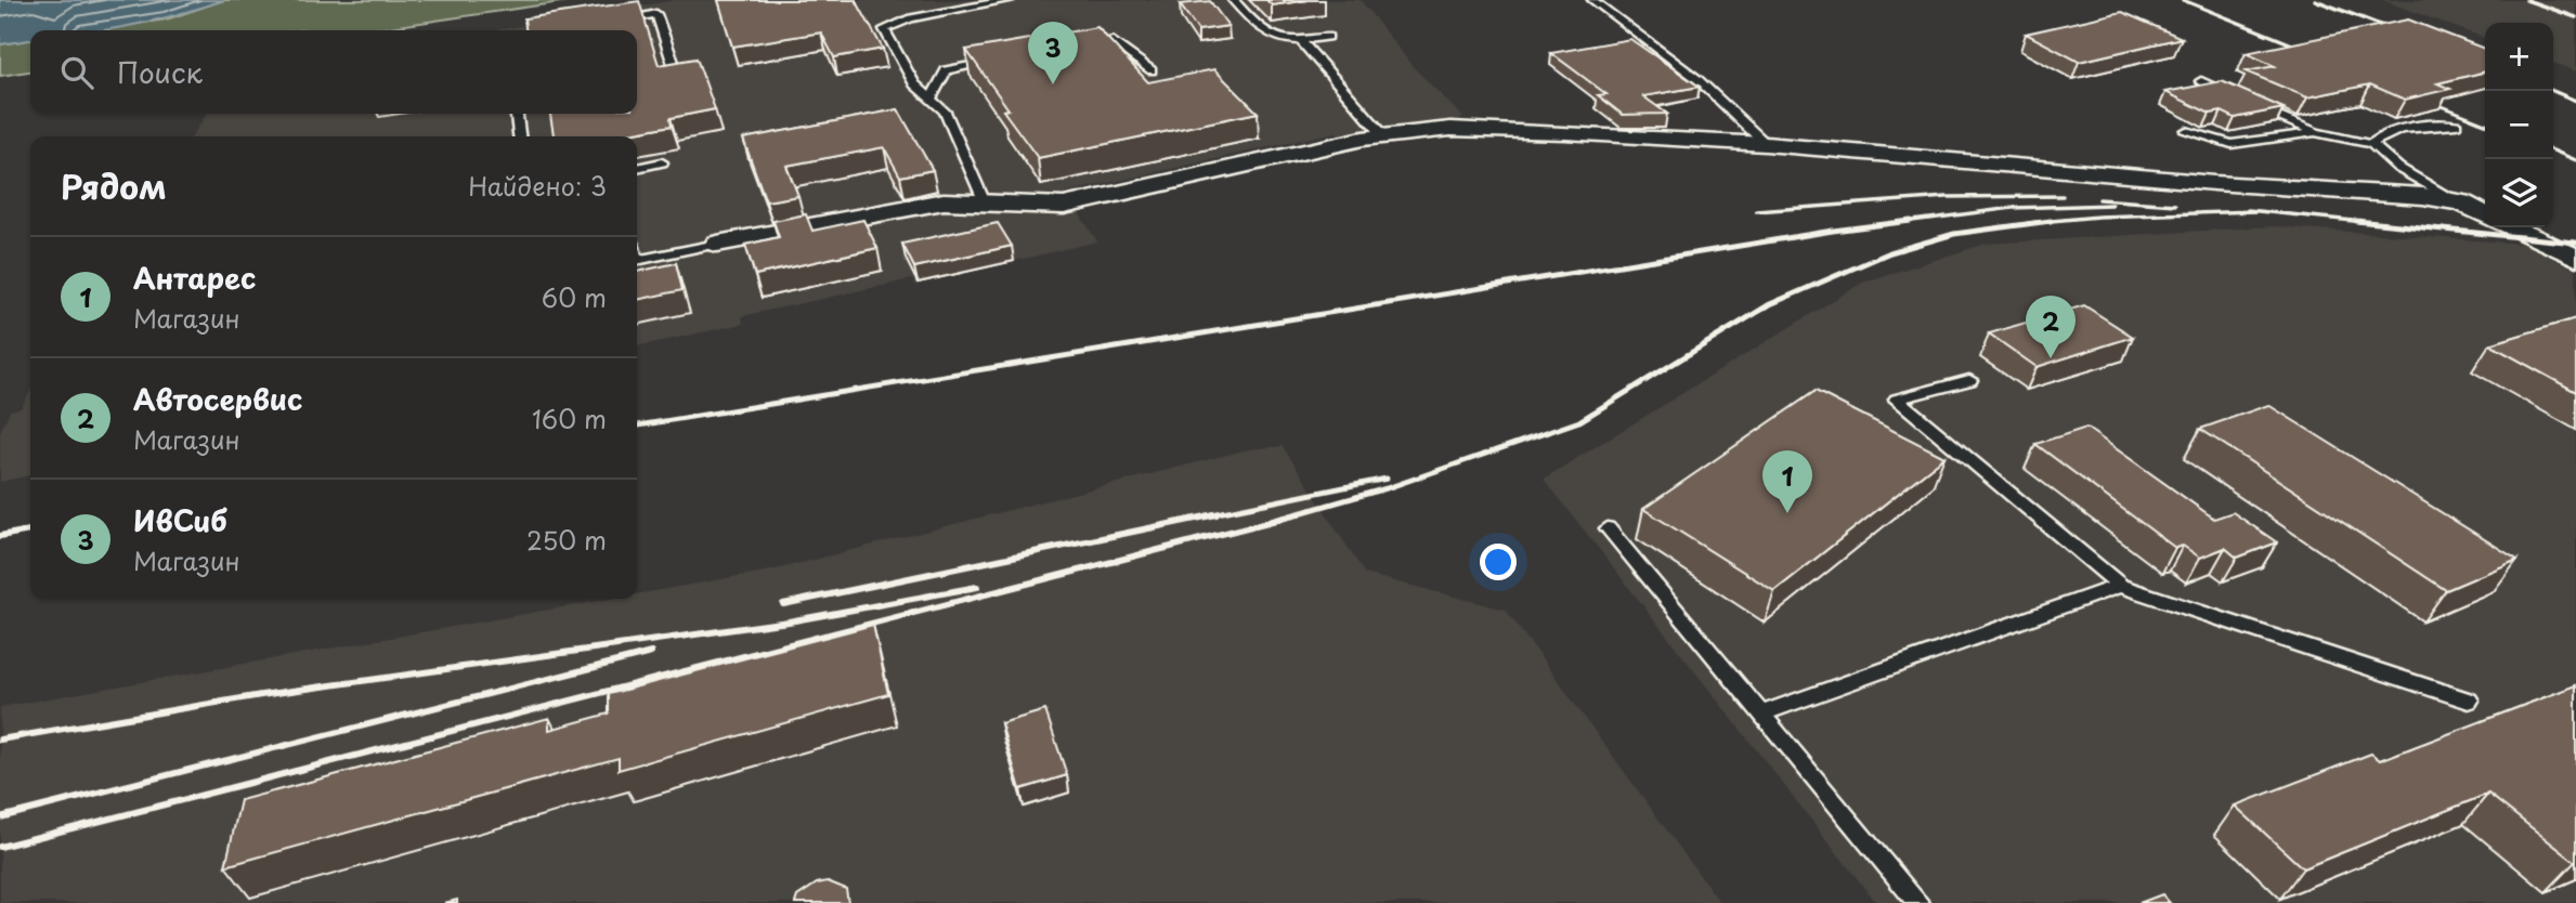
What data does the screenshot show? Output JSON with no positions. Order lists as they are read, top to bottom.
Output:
{
  "page": {
    "pins": ["3", "2", "1"],
    "map_buttons": ["+", "−"],
    "search": "Поиск",
    "heading": ["Рядом", "Найдено: 3"],
    "list": [
      {
        "mark": "1",
        "name": "Антарес",
        "note": "Магазин",
        "value": "60 m"
      },
      {
        "mark": "2",
        "name": "Автосервис",
        "note": "Магазин",
        "value": "160 m"
      },
      {
        "mark": "3",
        "name": "ИвСиб",
        "note": "Магазин",
        "value": "250 m"
      }
    ]
  }
}
